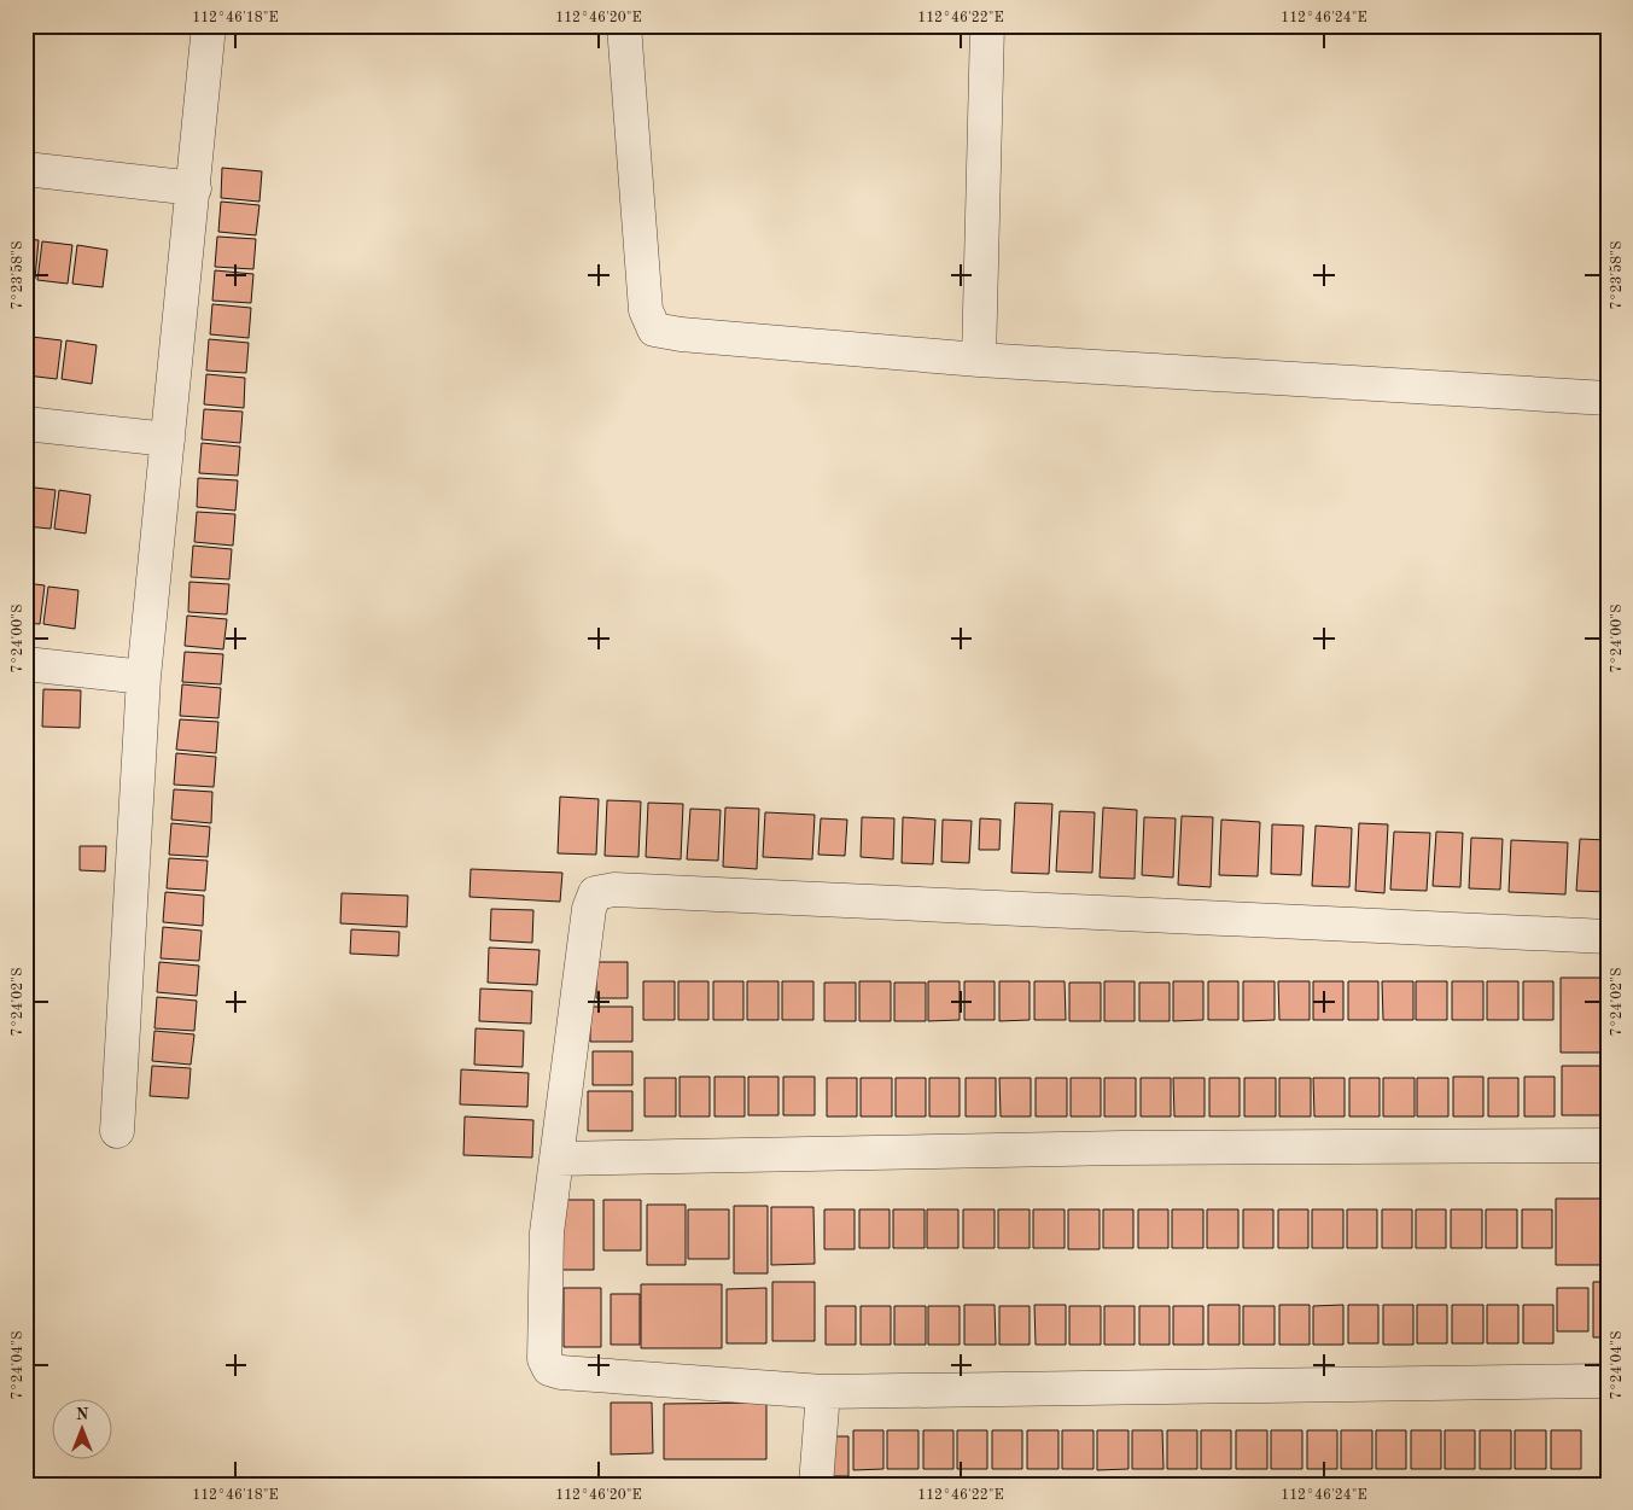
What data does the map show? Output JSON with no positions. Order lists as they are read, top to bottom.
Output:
{
  "north": "top",
  "coordinates": [
    "112°46'18\"E",
    "112°46'20\"E",
    "112°46'22\"E",
    "112°46'24\"E",
    "7°23'58\"S",
    "7°24'00\"S",
    "7°24'02\"S",
    "7°24'04\"S"
  ]
}
